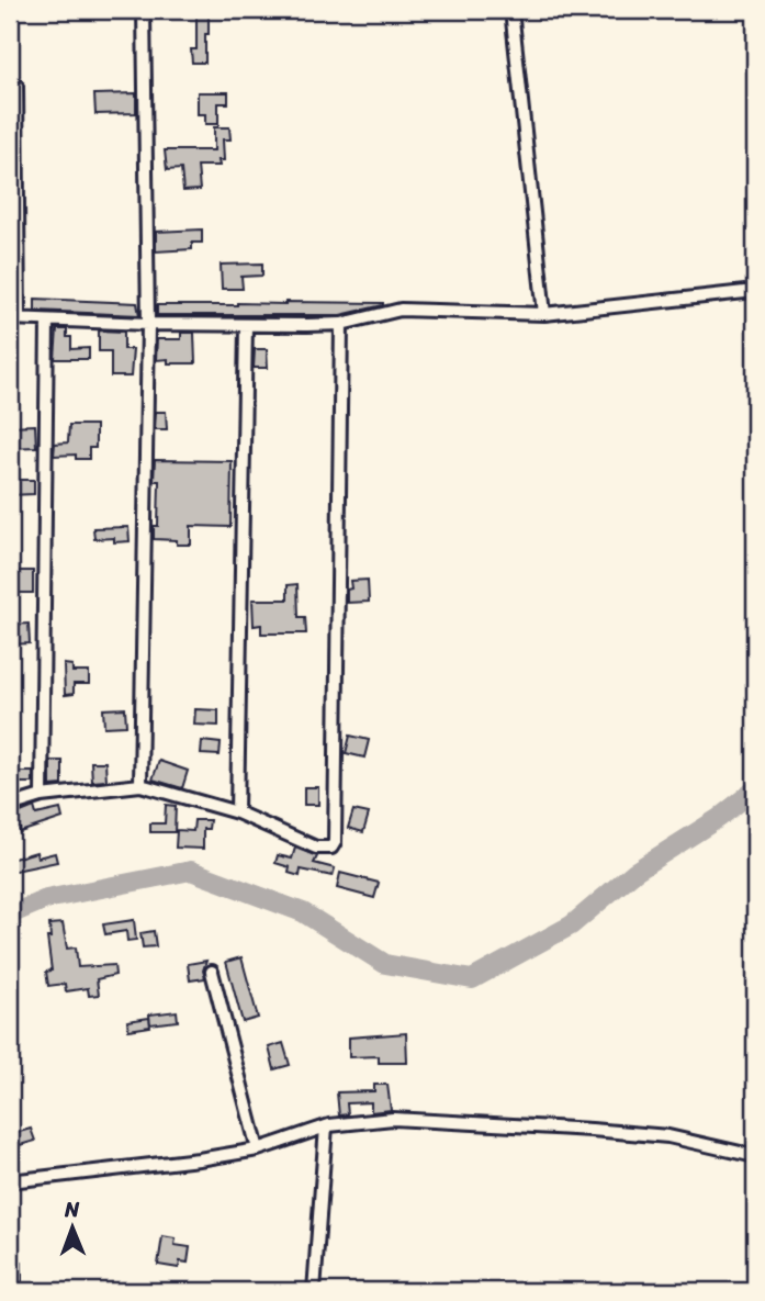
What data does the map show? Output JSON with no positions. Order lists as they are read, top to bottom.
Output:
{
  "north": "top"
}
